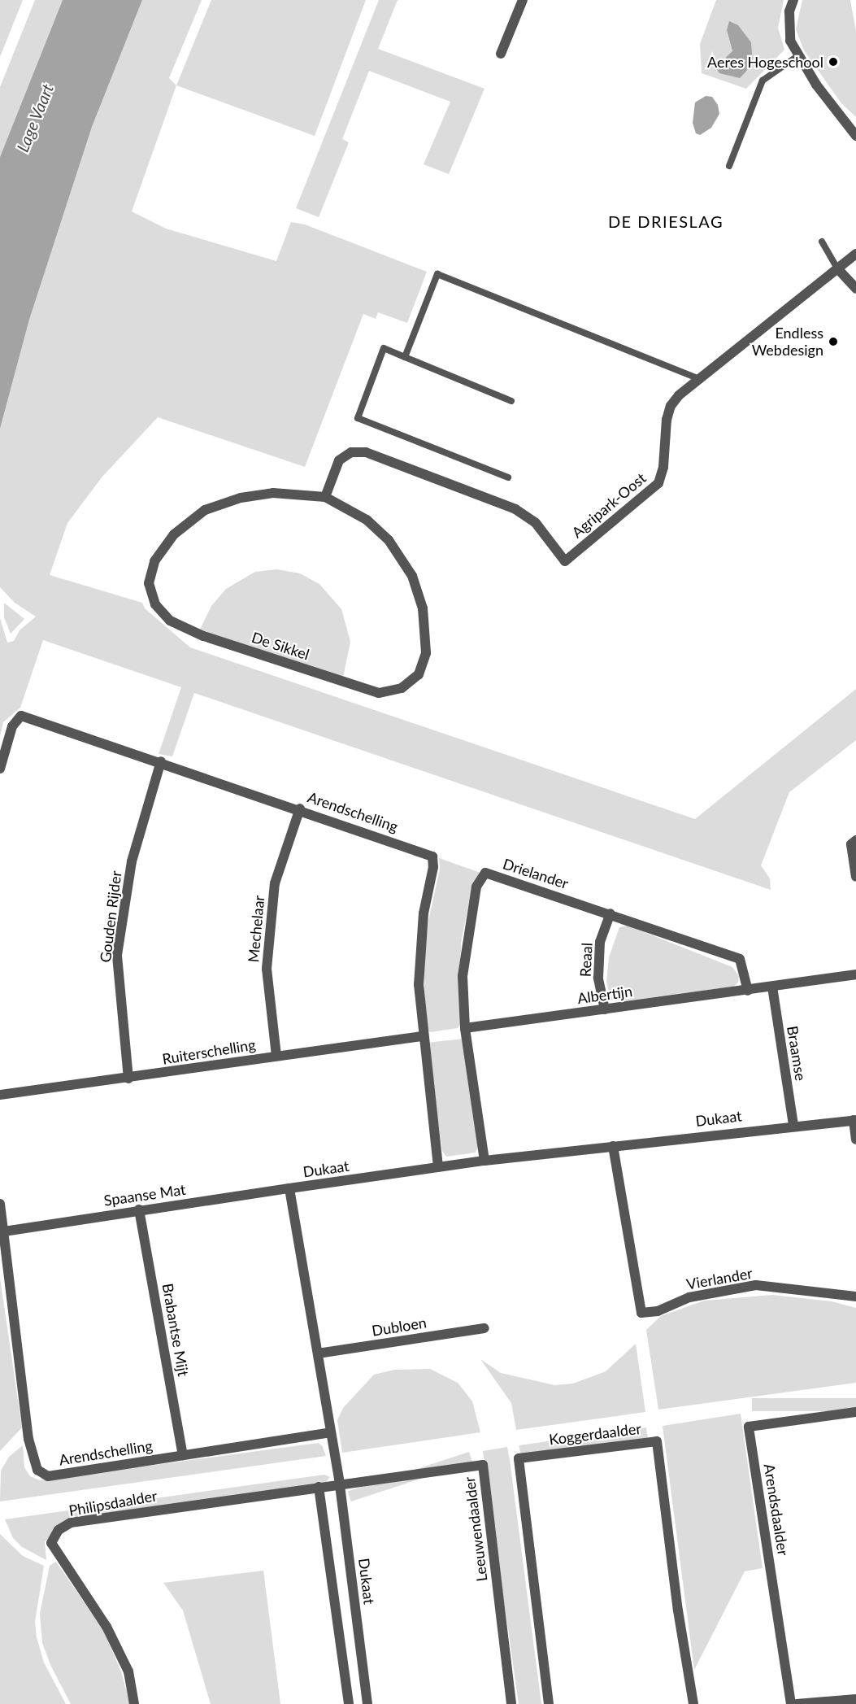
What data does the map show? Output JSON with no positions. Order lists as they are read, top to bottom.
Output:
{
  "streets": {
    "street": [
      "Agripark-Oost",
      "De Sikkel",
      "Arendschelling",
      "Drielander",
      "Gouden Rijder",
      "Mechelaar",
      "Reaal",
      "Albertijn",
      "Ruiterschelling",
      "Braamse",
      "Dukaat",
      "Spaanse Mat",
      "Vierlander",
      "Dubloen",
      "Brabantse Mijt",
      "Koggerdaalder",
      "Philipsdaalder",
      "Arendsdaalder",
      "Leeuwendaalder"
    ]
  },
  "crossings": [
    ["Agripark-Oost", "De Sikkel"],
    ["Arendschelling", "Gouden Rijder"],
    ["Arendschelling", "Mechelaar"],
    ["Arendschelling", "Ruiterschelling"],
    ["Arendschelling", "Dukaat"],
    ["Arendschelling", "Spaanse Mat"],
    ["Arendschelling", "Brabantse Mijt"],
    ["Drielander", "Reaal"],
    ["Drielander", "Albertijn"],
    ["Drielander", "Dukaat"],
    ["Gouden Rijder", "Ruiterschelling"],
    ["Mechelaar", "Ruiterschelling"],
    ["Reaal", "Albertijn"],
    ["Braamse", "Dukaat"],
    ["Dukaat", "Spaanse Mat"],
    ["Dukaat", "Vierlander"],
    ["Dukaat", "Dubloen"],
    ["Dukaat", "Philipsdaalder"],
    ["Dukaat", "Leeuwendaalder"],
    ["Spaanse Mat", "Brabantse Mijt"],
    ["Philipsdaalder", "Leeuwendaalder"]
  ],
  "districts": ["DE DRIESLAG"],
  "water": ["Lage Vaart"],
  "places": ["Aeres Hogeschool", "Endless Webdesign"]
}
